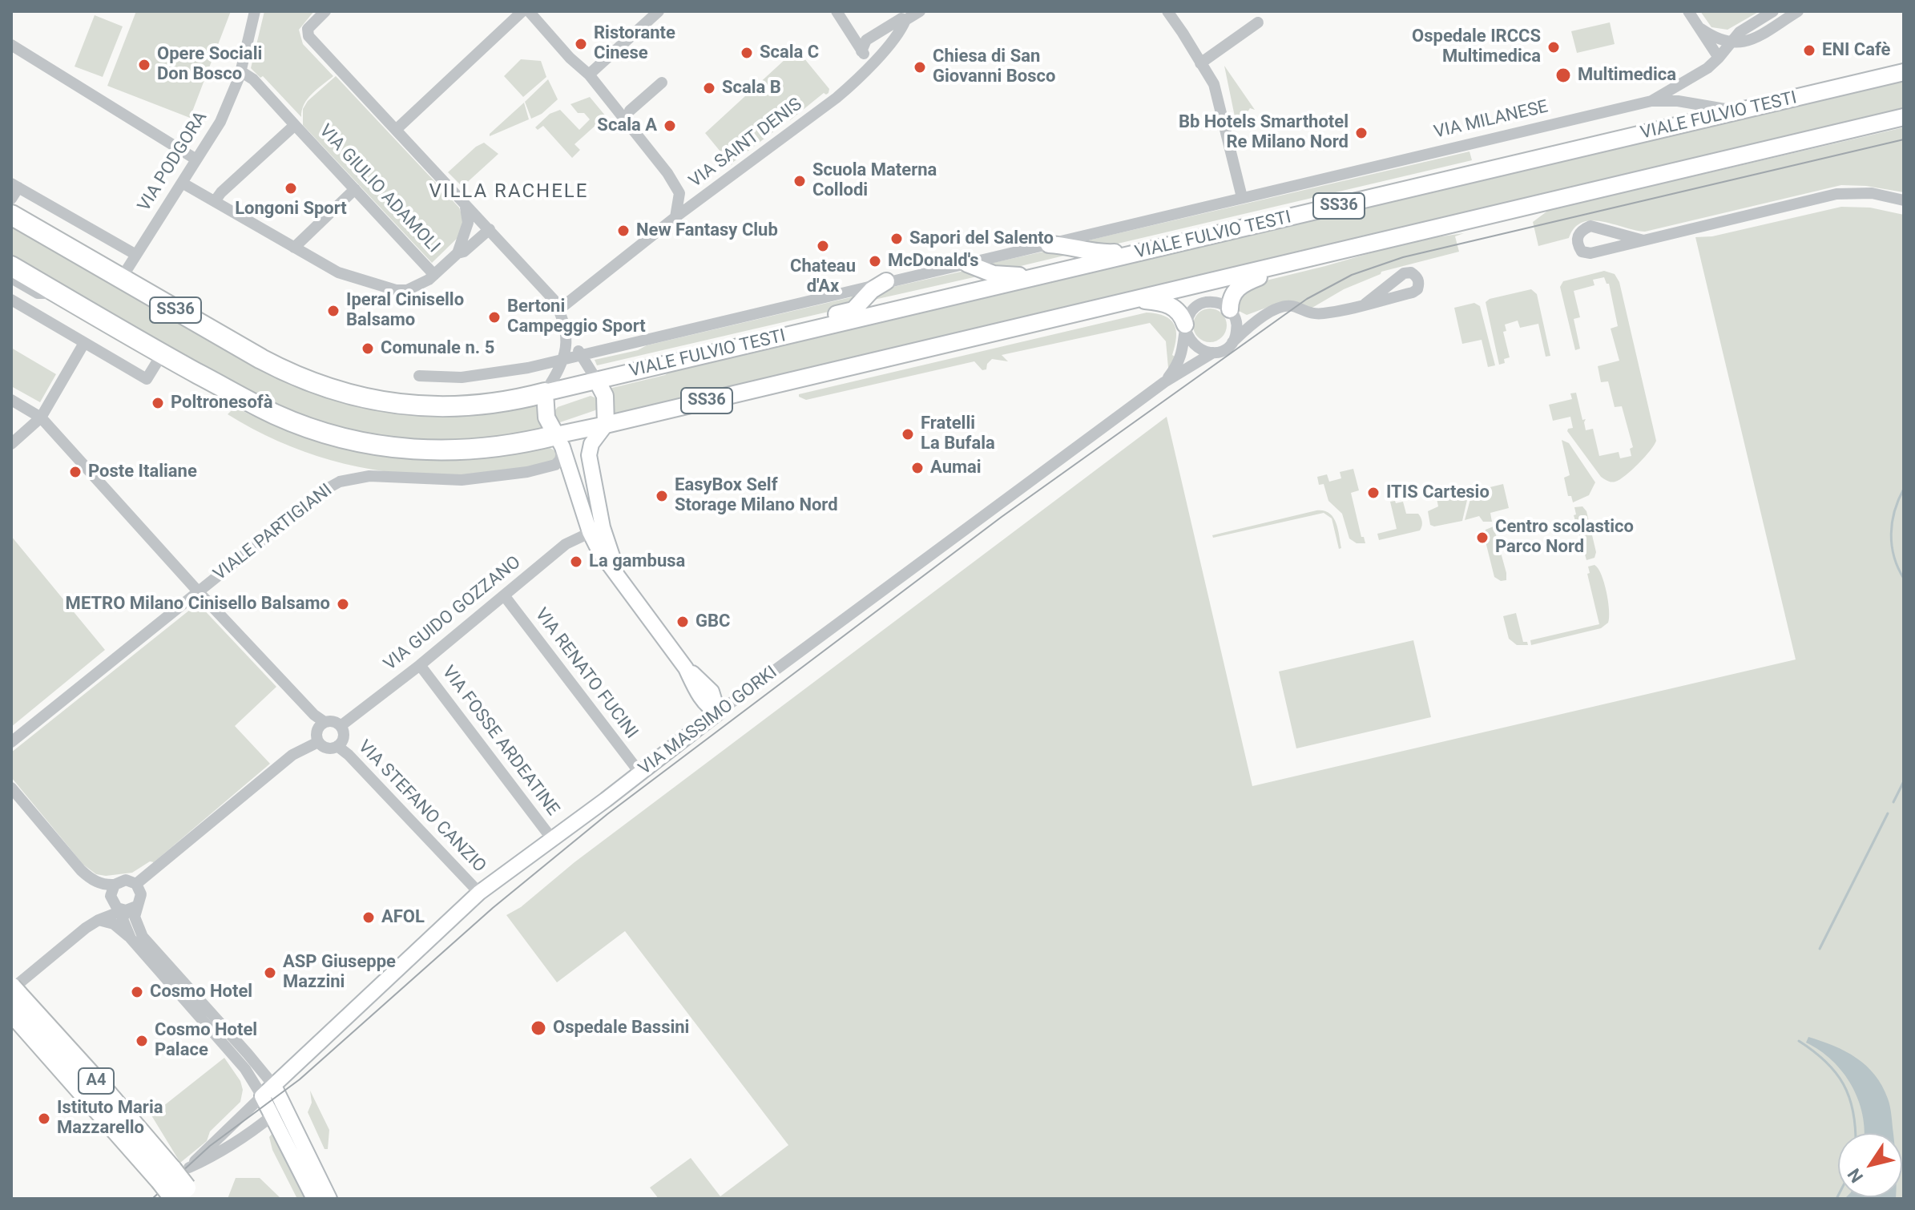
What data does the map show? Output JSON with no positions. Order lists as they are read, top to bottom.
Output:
{
  "streets": {
    "highway": ["VIALE FULVIO TESTI", "SS36", "A4"],
    "street": [
      "VIA MILANESE",
      "VIA SAINT DENIS",
      "VIA PODGORA",
      "VIA GIULIO ADAMOLI",
      "VIALE PARTIGIANI",
      "VIA GUIDO GOZZANO",
      "VIA RENATO FUCINI",
      "VIA MASSIMO GORKI",
      "VIA FOSSE ARDEATINE",
      "VIA STEFANO CANZIO"
    ]
  },
  "crossings": [
    ["VIALE FULVIO TESTI", "VIA MILANESE"],
    ["SS36", "VIALE PARTIGIANI"],
    ["VIA GUIDO GOZZANO", "VIA RENATO FUCINI"],
    ["VIA GUIDO GOZZANO", "VIA FOSSE ARDEATINE"],
    ["VIA GUIDO GOZZANO", "VIA STEFANO CANZIO"],
    ["VIA RENATO FUCINI", "VIA MASSIMO GORKI"],
    ["VIA MASSIMO GORKI", "VIA FOSSE ARDEATINE"],
    ["VIA MASSIMO GORKI", "VIA STEFANO CANZIO"],
    ["VIA MASSIMO GORKI", "A4"]
  ],
  "districts": ["VILLA RACHELE"],
  "places": [
    "Ristorante Cinese",
    "Ospedale IRCCS Multimedica",
    "ENI Cafè",
    "Scala C",
    "Opere Sociali Don Bosco",
    "Chiesa di San Giovanni Bosco",
    "Multimedica",
    "Scala B",
    "Scala A",
    "Bb Hotels Smarthotel Re Milano Nord",
    "Scuola Materna Collodi",
    "Longoni Sport",
    "New Fantasy Club",
    "Sapori del Salento",
    "Chateau d'Ax",
    "McDonald's",
    "Iperal Cinisello Balsamo",
    "Bertoni Campeggio Sport",
    "Comunale n. 5",
    "Poltronesofà",
    "Fratelli La Bufala",
    "Aumai",
    "Poste Italiane",
    "ITIS Cartesio",
    "EasyBox Self Storage Milano Nord",
    "Centro scolastico Parco Nord",
    "La gambusa",
    "METRO Milano Cinisello Balsamo",
    "GBC",
    "AFOL",
    "ASP Giuseppe Mazzini",
    "Cosmo Hotel",
    "Ospedale Bassini",
    "Cosmo Hotel Palace",
    "Istituto Maria Mazzarello"
  ],
  "north": "bottom left"
}
